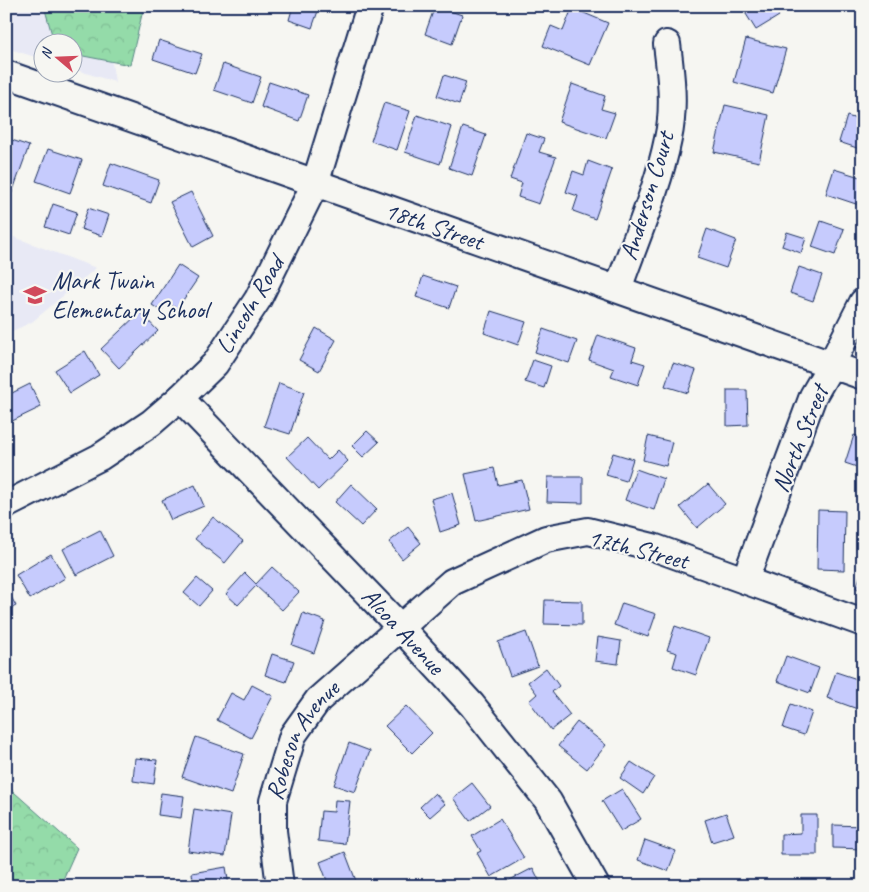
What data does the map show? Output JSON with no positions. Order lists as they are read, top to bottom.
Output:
{
  "streets": {
    "street": [
      "Anderson Court",
      "18th Street",
      "Lincoln Road",
      "North Street",
      "17th Street",
      "Alcoa Avenue",
      "Robeson Avenue"
    ]
  },
  "crossings": [
    ["Anderson Court", "18th Street"],
    ["18th Street", "Lincoln Road"],
    ["18th Street", "North Street"],
    ["Lincoln Road", "Alcoa Avenue"],
    ["North Street", "17th Street"],
    ["17th Street", "Alcoa Avenue"],
    ["17th Street", "Robeson Avenue"],
    ["Alcoa Avenue", "Robeson Avenue"]
  ],
  "places": {
    "school or university": ["Mark Twain Elementary School"]
  },
  "north": "left"
}
